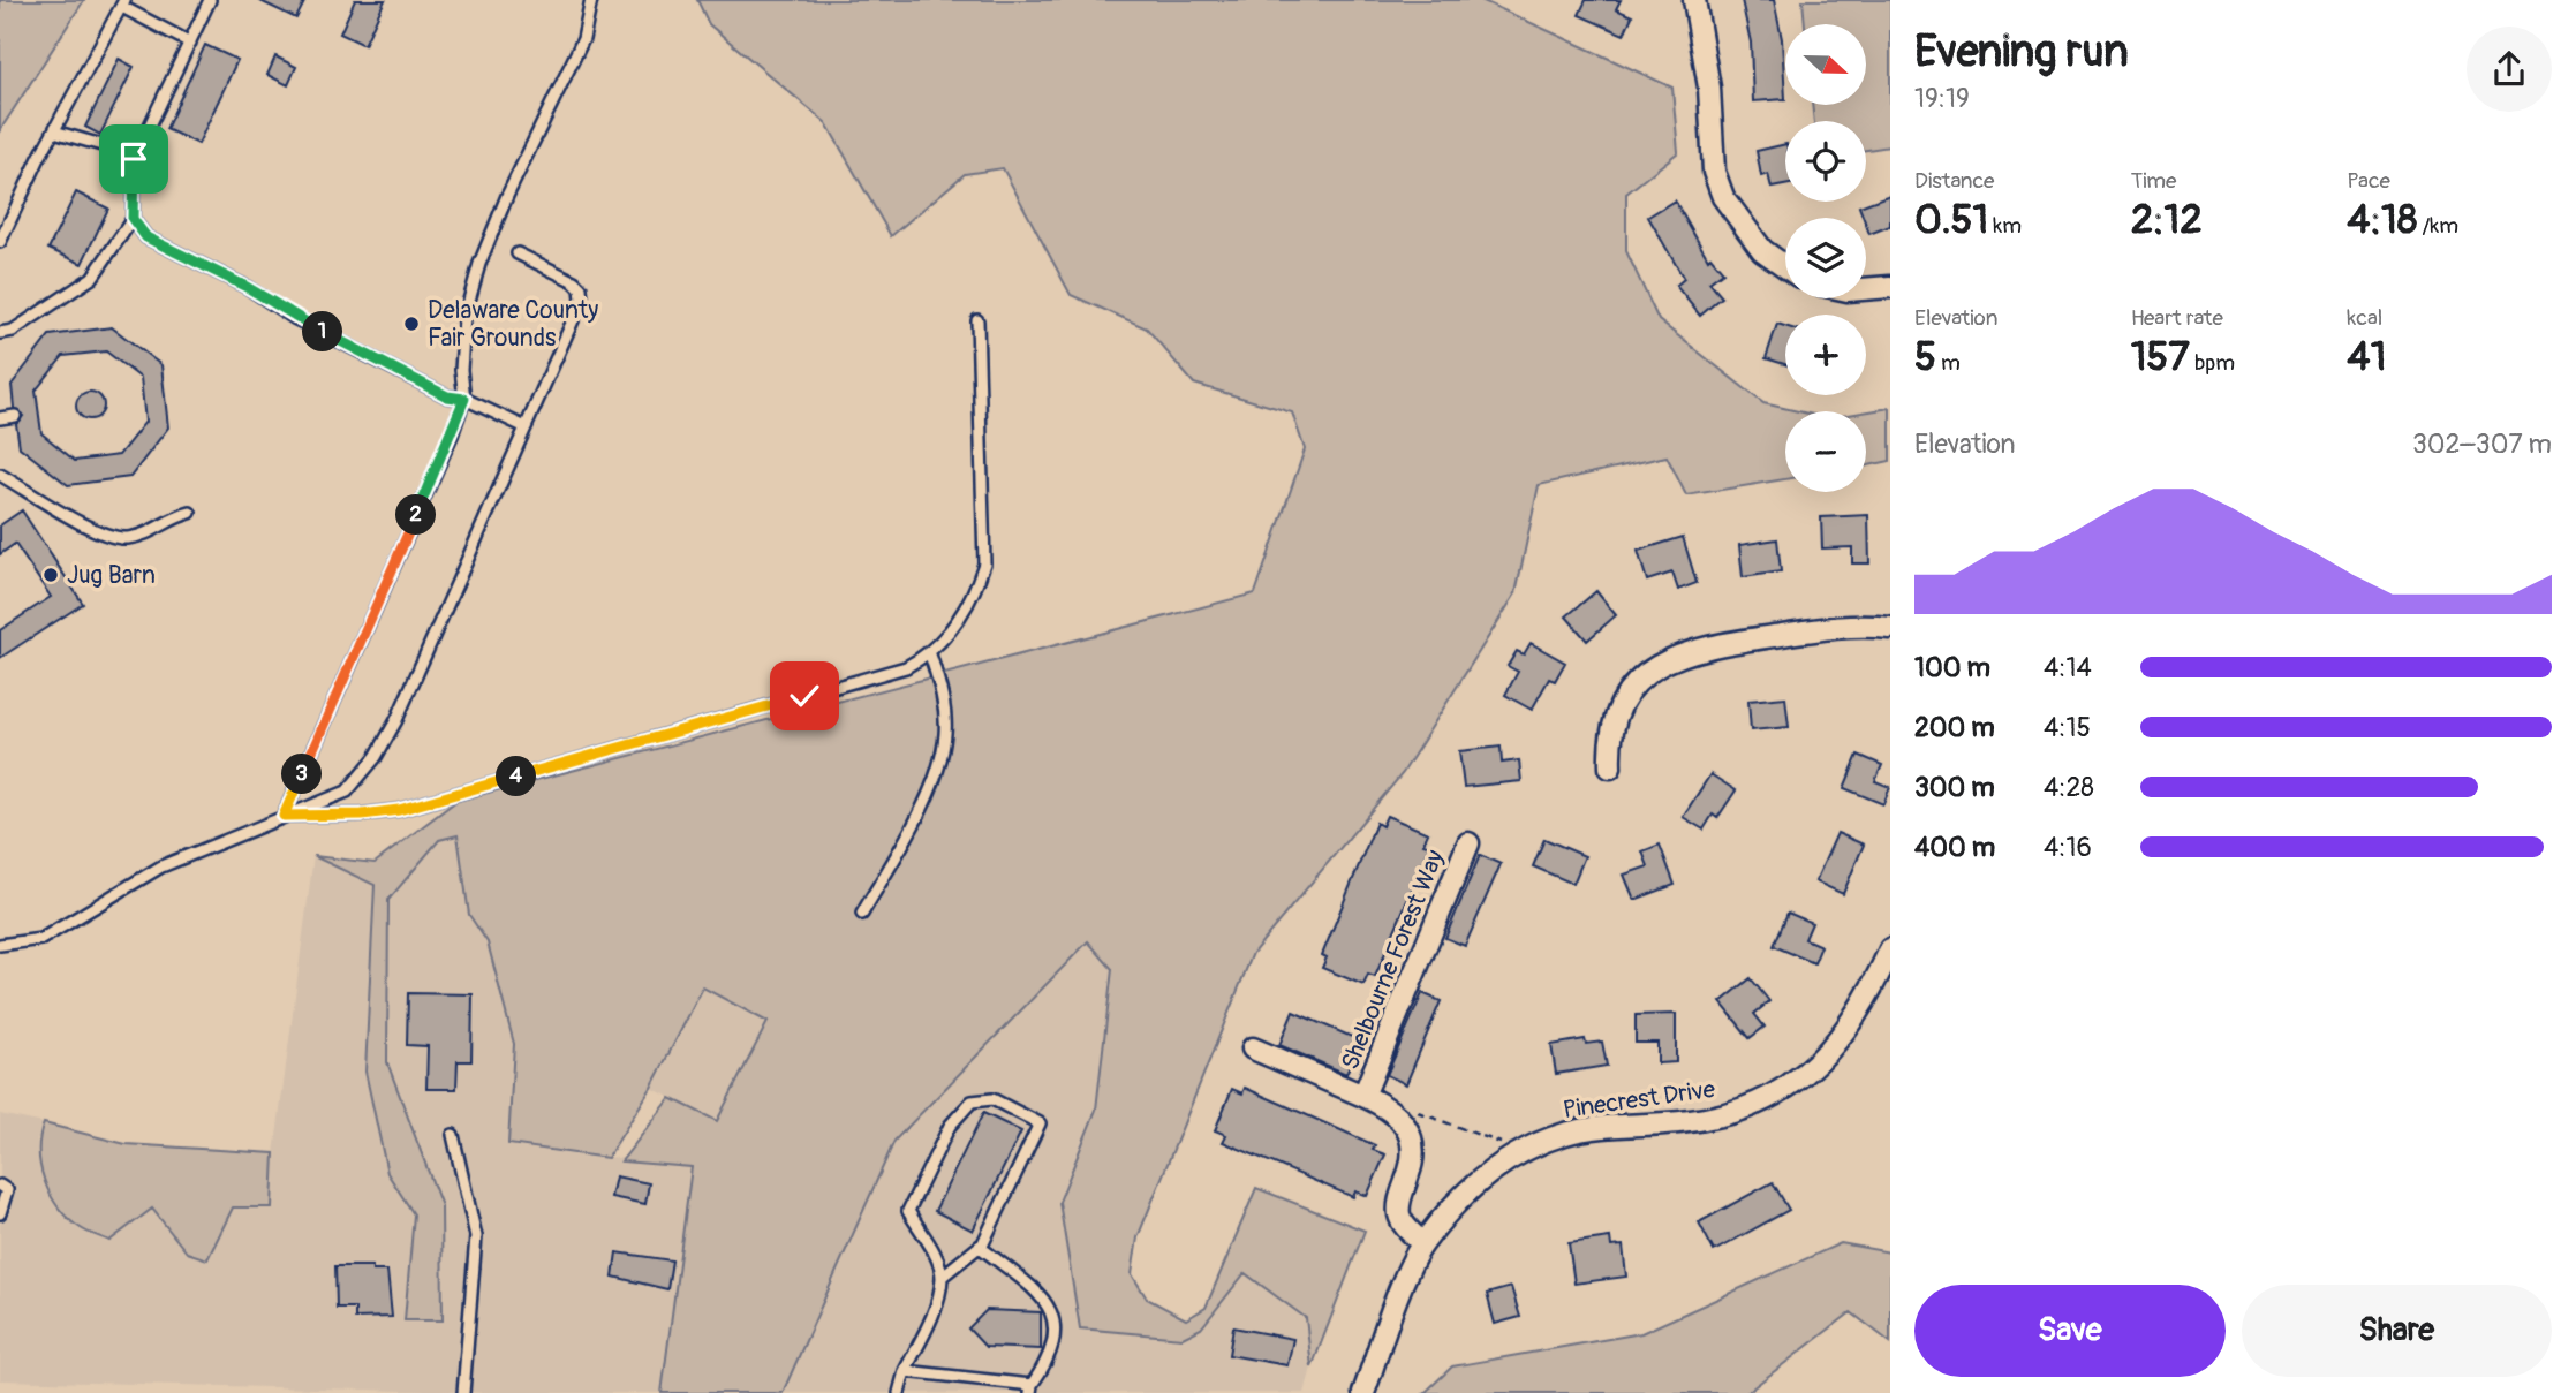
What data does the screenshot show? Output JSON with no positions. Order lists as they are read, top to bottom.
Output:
{
  "streets": {
    "street": ["Shelbourne Forest Way", "Pinecrest Drive"]
  },
  "crossings": [
    ["Shelbourne Forest Way", "Pinecrest Drive"]
  ],
  "places": ["Delaware County Fair Grounds", "Jug Barn"],
  "north": "right",
  "page": {
    "heading": ["Evening run", "19:19"],
    "map_buttons": ["+", "−"],
    "stats": [
      ["Distance", "0.51 km"],
      ["Time", "2:12"],
      ["Pace", "4:18 /km"],
      ["Elevation", "5 m"],
      ["Heart rate", "157 bpm"],
      ["kcal", "41"]
    ],
    "pins": [
      "1",
      "2",
      "3",
      "4"
    ],
    "chart": ["Elevation", "302–307 m"],
    "list": [
      {
        "name": "100 m",
        "note": "4:14"
      },
      {
        "name": "200 m",
        "note": "4:15"
      },
      {
        "name": "300 m",
        "note": "4:28"
      },
      {
        "name": "400 m",
        "note": "4:16"
      }
    ],
    "buttons": ["Save", "Share"]
  }
}
